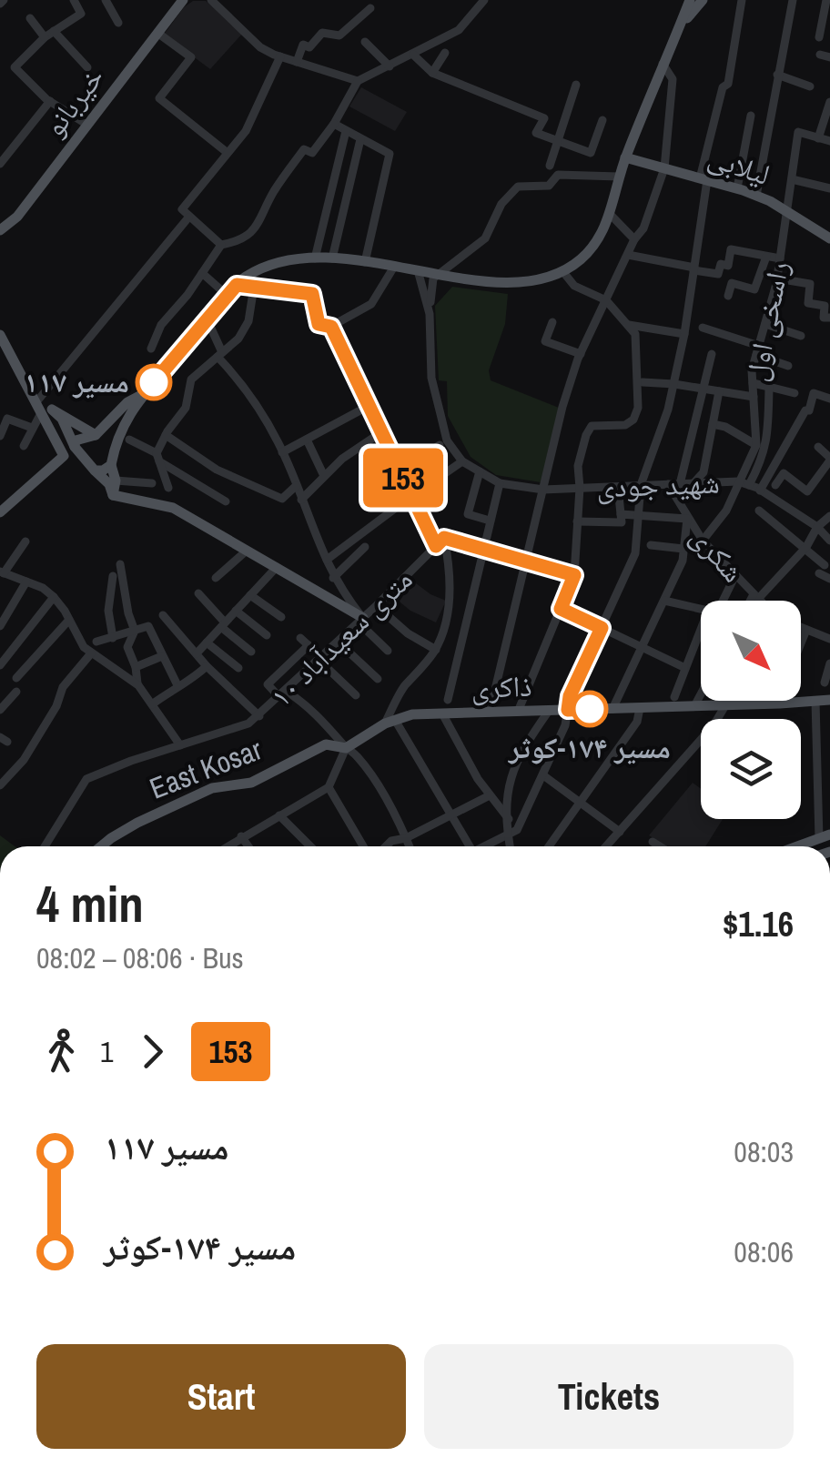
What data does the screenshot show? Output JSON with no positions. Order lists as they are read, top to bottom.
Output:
{
  "streets": {
    "main road": [
      "خیربانو",
      "لیلابی",
      "ذاکری",
      "East Kosar"
    ],
    "street": [
      "راسخی اول",
      "شهید جودی",
      "شکری",
      "۱۰ متری سعیدآباد"
    ]
  },
  "crossings": [
    ["لیلابی", "راسخی اول"],
    ["راسخی اول", "شهید جودی"],
    ["راسخی اول", "شکری"],
    ["شهید جودی", "شکری"],
    ["ذاکری", "East Kosar"]
  ],
  "places": ["مسیر ۱۱۷", "مسیر ۱۷۴-کوثر"],
  "lines": ["bus line 153"],
  "north": "bottom right",
  "page": {
    "on_map": "153",
    "heading": ["4 min", "08:02 – 08:06 · Bus", "$1.16"],
    "legs": ["1", "153"],
    "list": [
      {
        "name": "مسیر ۱۱۷",
        "value": "08:03"
      },
      {
        "name": "مسیر ۱۷۴-کوثر",
        "value": "08:06"
      }
    ],
    "buttons": ["Start", "Tickets"]
  }
}
